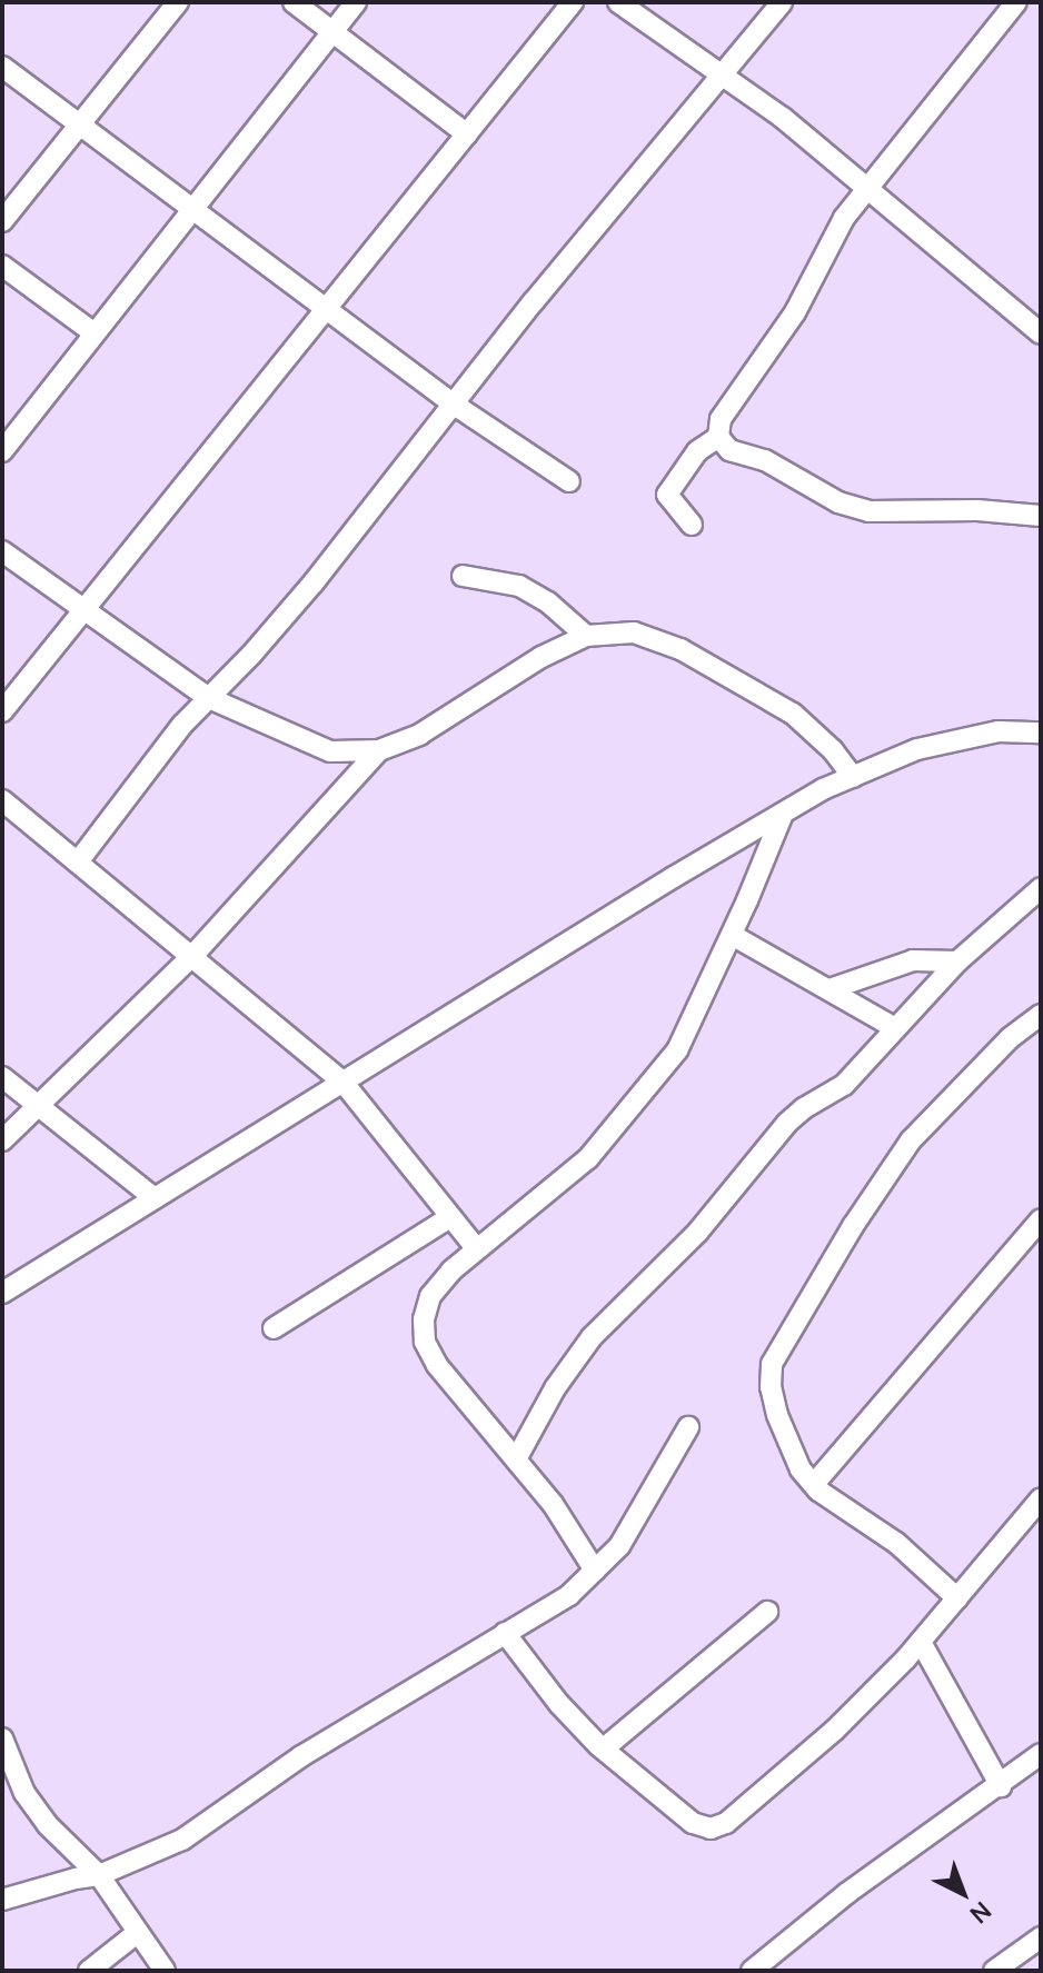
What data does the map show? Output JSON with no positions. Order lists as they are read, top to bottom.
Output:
{
  "north": "bottom right"
}
